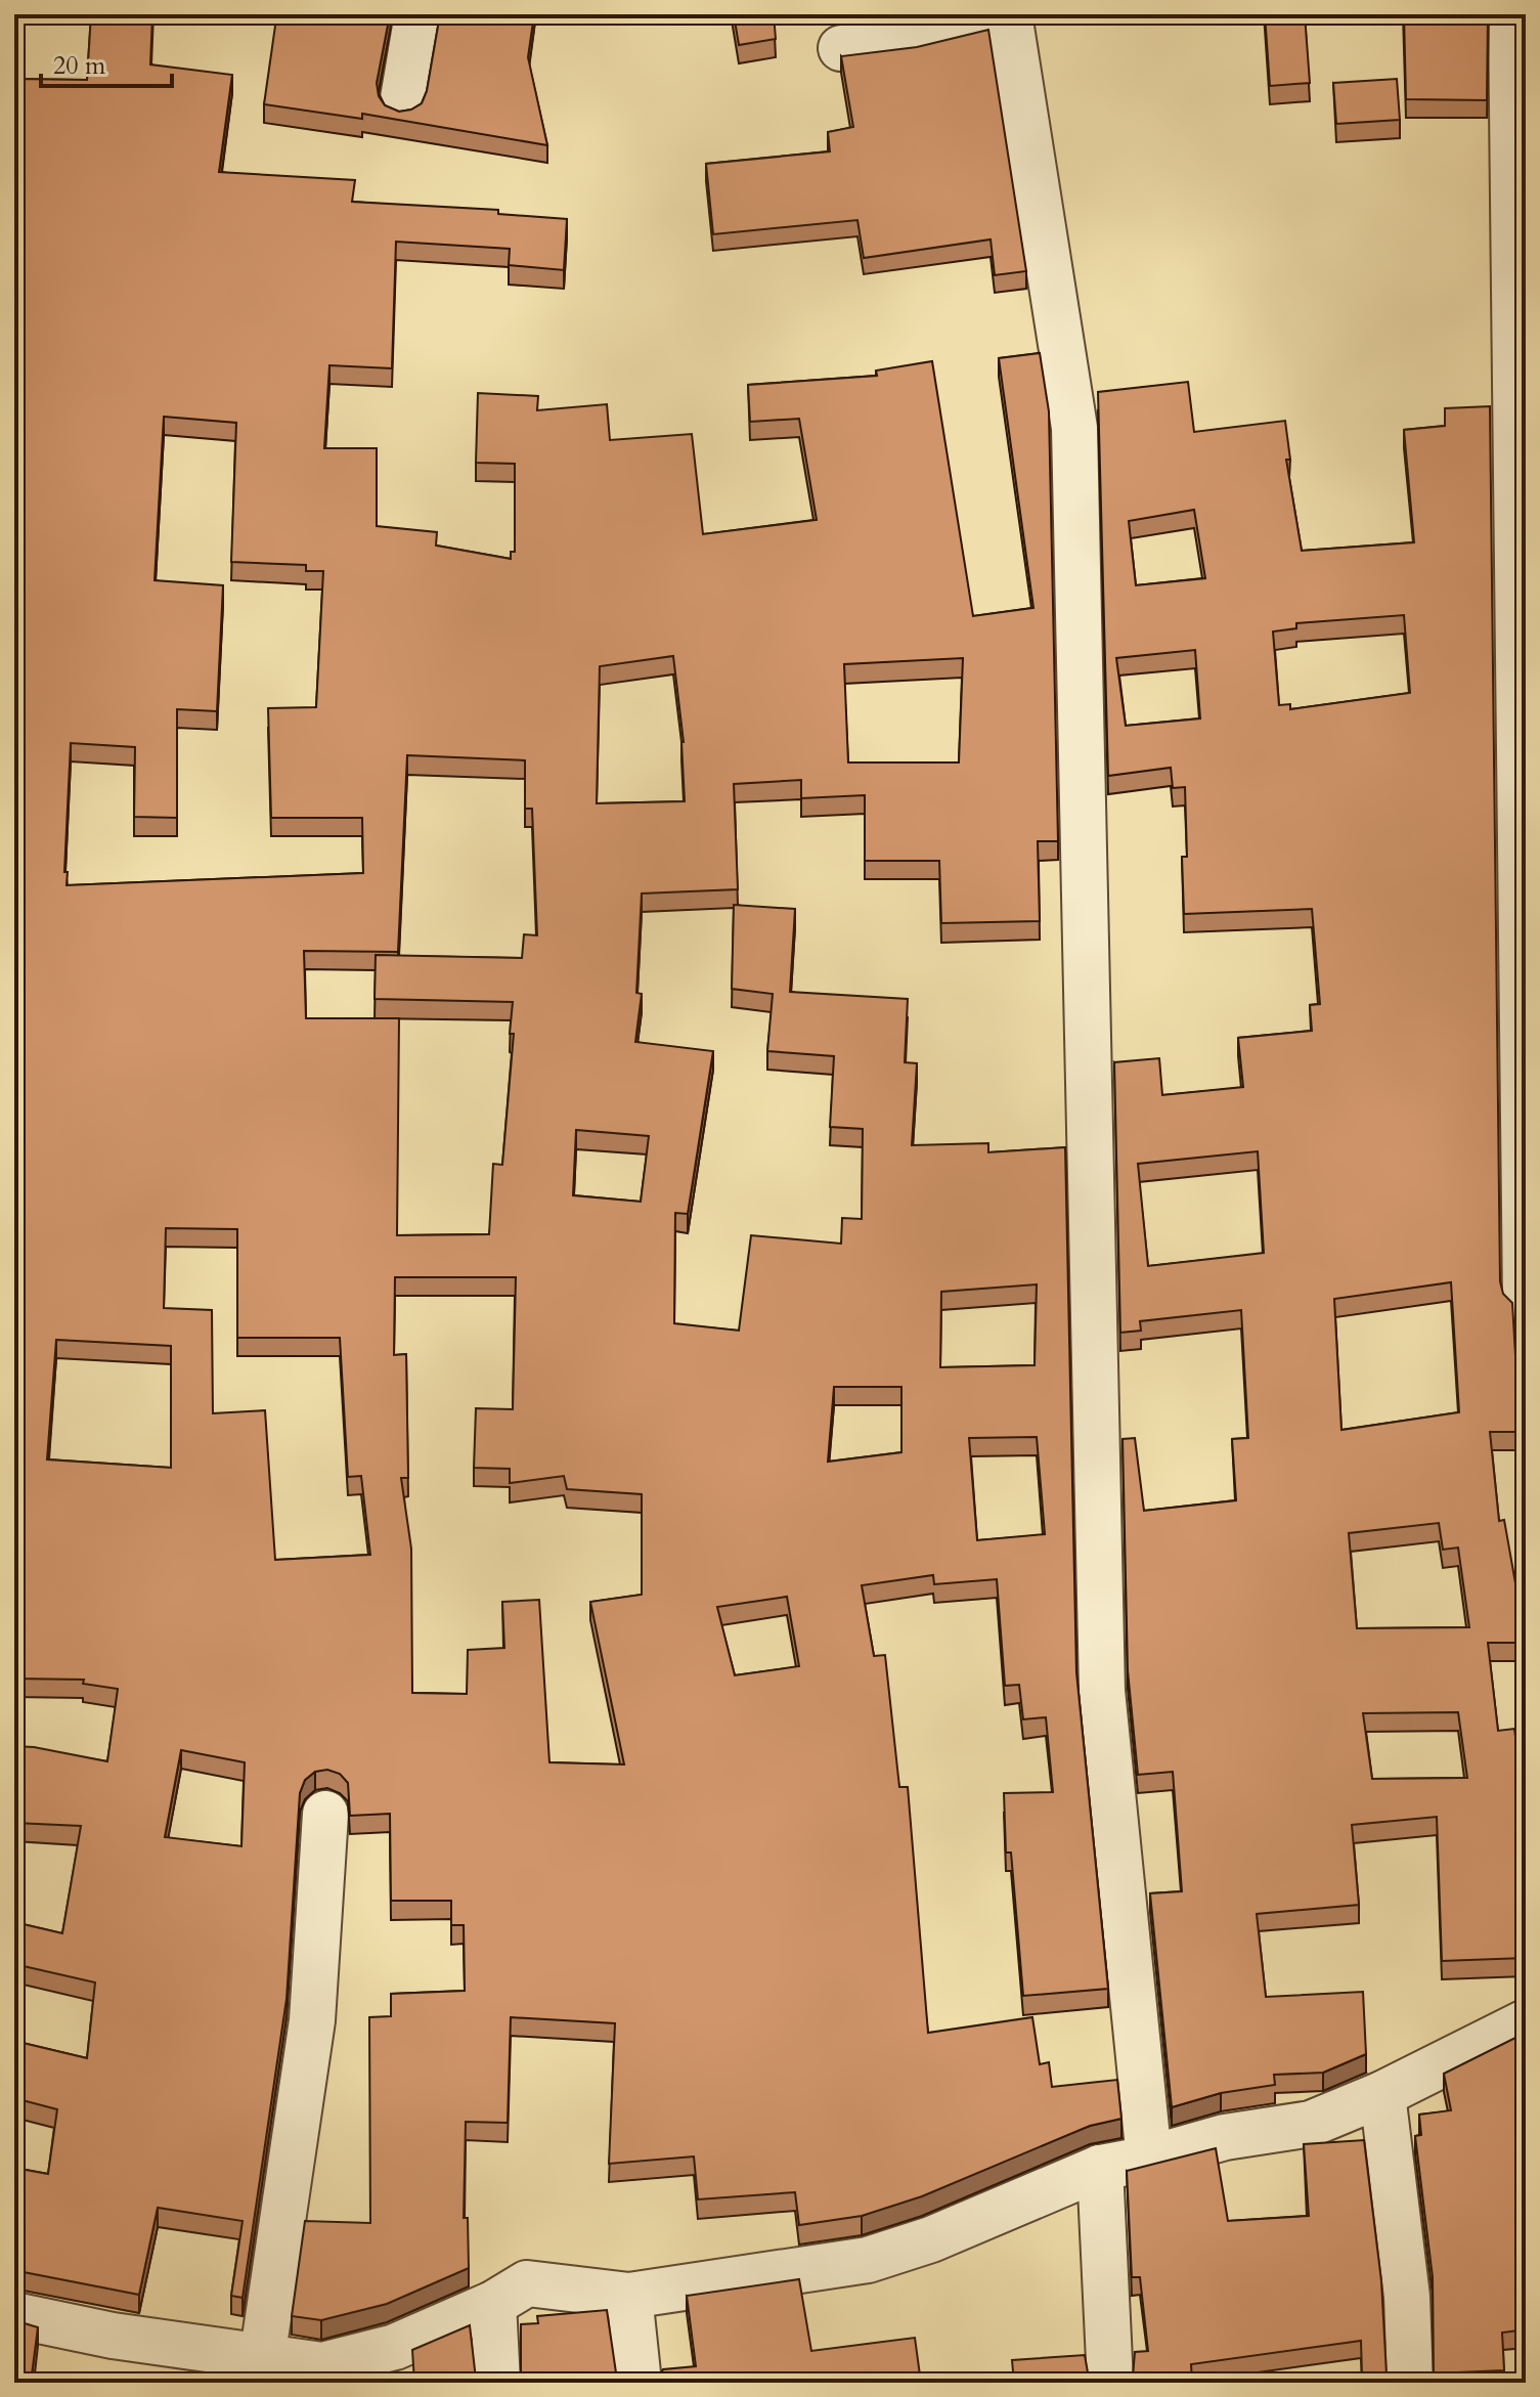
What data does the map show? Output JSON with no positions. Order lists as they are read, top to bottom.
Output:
{
  "scale_bar": "20 m"
}
